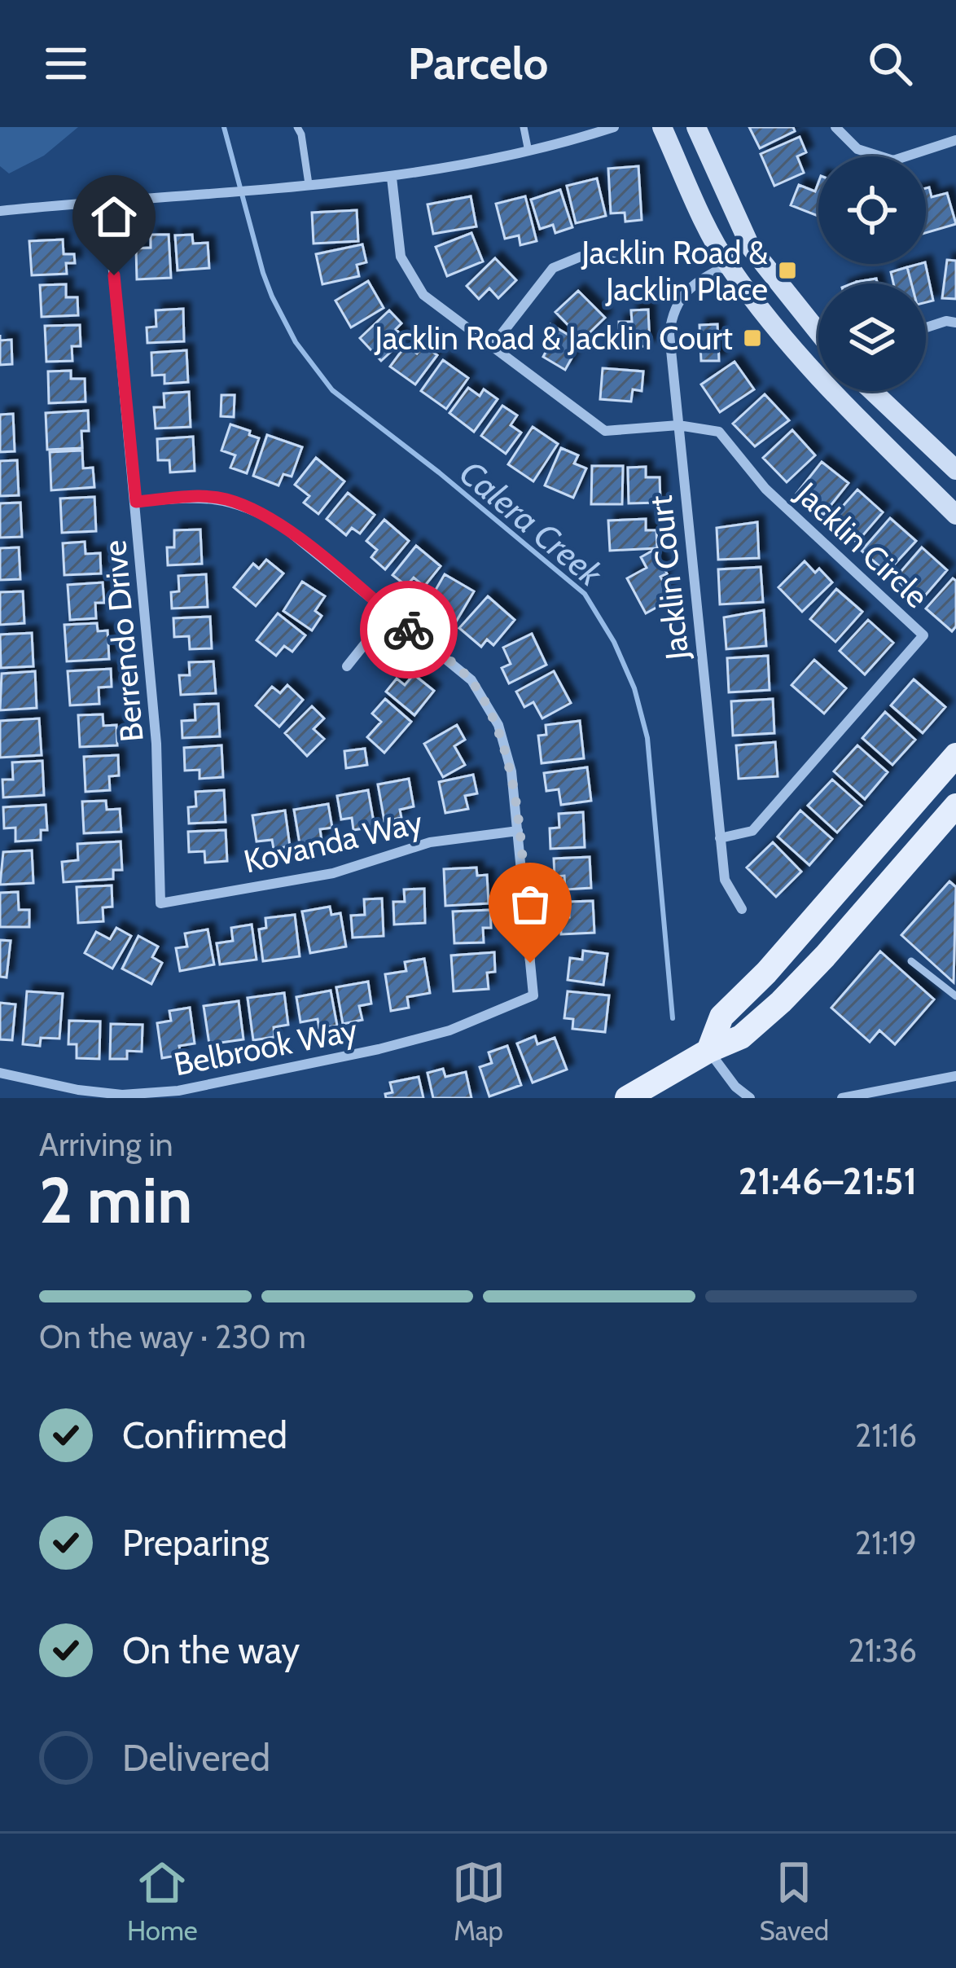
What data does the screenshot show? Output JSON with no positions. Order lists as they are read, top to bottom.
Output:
{
  "streets": {
    "street": [
      "Jacklin Circle",
      "Jacklin Court",
      "Berrendo Drive",
      "Kovanda Way",
      "Belbrook Way"
    ]
  },
  "crossings": [
    ["Jacklin Circle", "Jacklin Court"],
    ["Berrendo Drive", "Kovanda Way"],
    ["Kovanda Way", "Belbrook Way"]
  ],
  "water": ["Calera Creek"],
  "places": {
    "transit": ["Jacklin Road & Jacklin Place", "Jacklin Road & Jacklin Court"]
  },
  "page": {
    "header": "Parcelo",
    "heading": ["2 min", "Arriving in", "21:46–21:51"],
    "bar": "On the way · 230 m",
    "list": [
      ["Confirmed", "21:16"],
      ["Preparing", "21:19"],
      ["On the way", "21:36"],
      "Delivered"
    ],
    "tabs": ["Home", "Map", "Saved"]
  }
}
